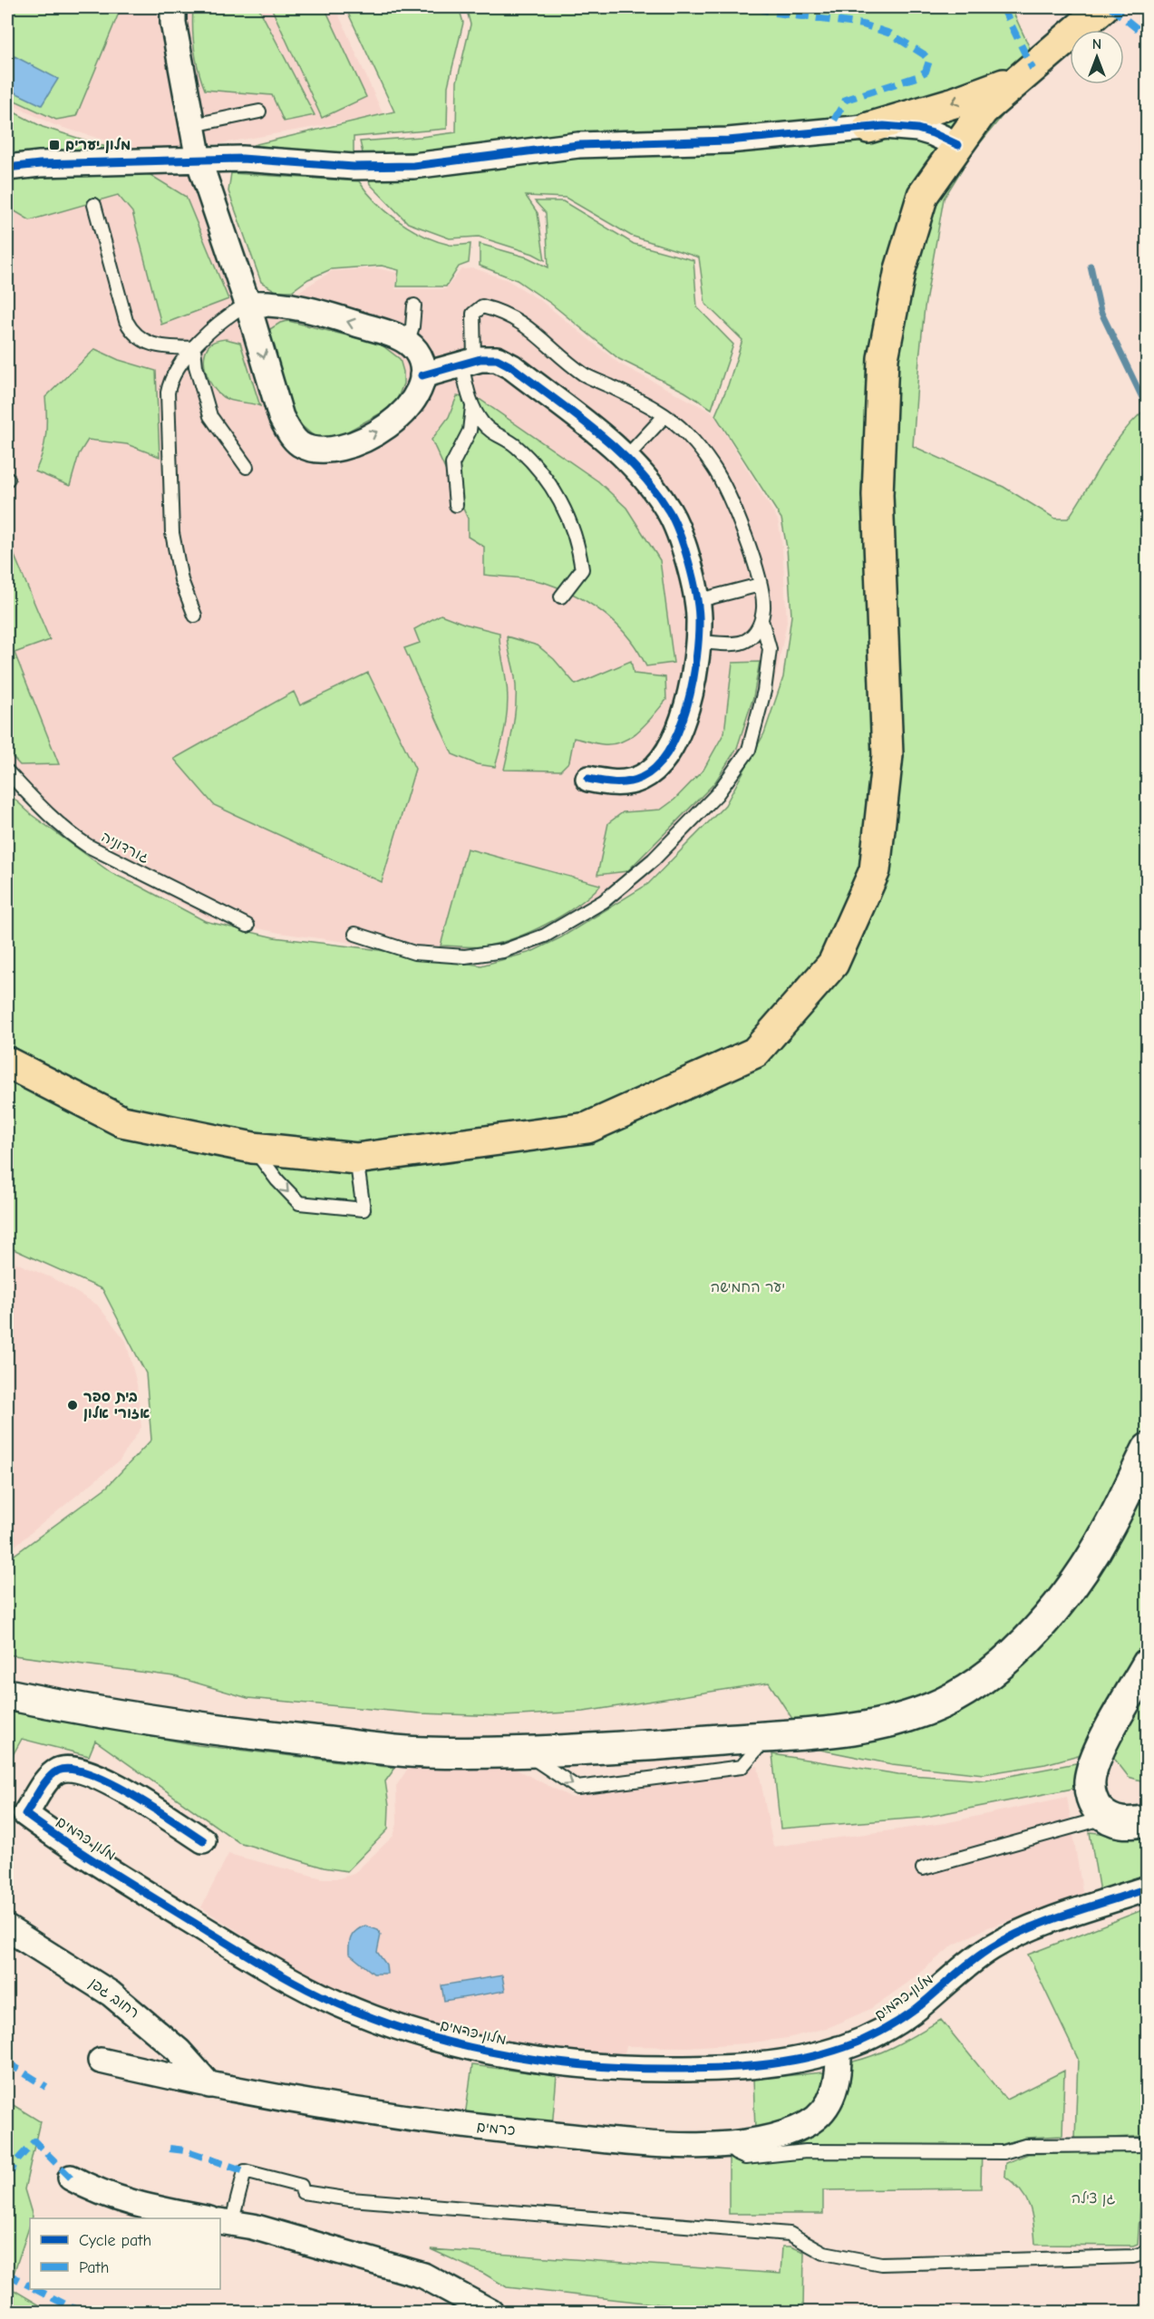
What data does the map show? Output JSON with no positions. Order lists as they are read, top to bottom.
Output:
{
  "streets": {
    "street": ["מלון כרמים", "רחוב גפן", "כרמים"],
    "lane": ["גורדוניה"]
  },
  "crossings": [
    ["מלון כרמים", "כרמים"],
    ["רחוב גפן", "כרמים"]
  ],
  "parks": ["יער החמישה", "גן צילה"],
  "places": {
    "transit": ["מלון יערים"],
    "other": ["בית ספר אזורי אלון"]
  },
  "legend": ["Cycle path", "Path"],
  "north": "top"
}
